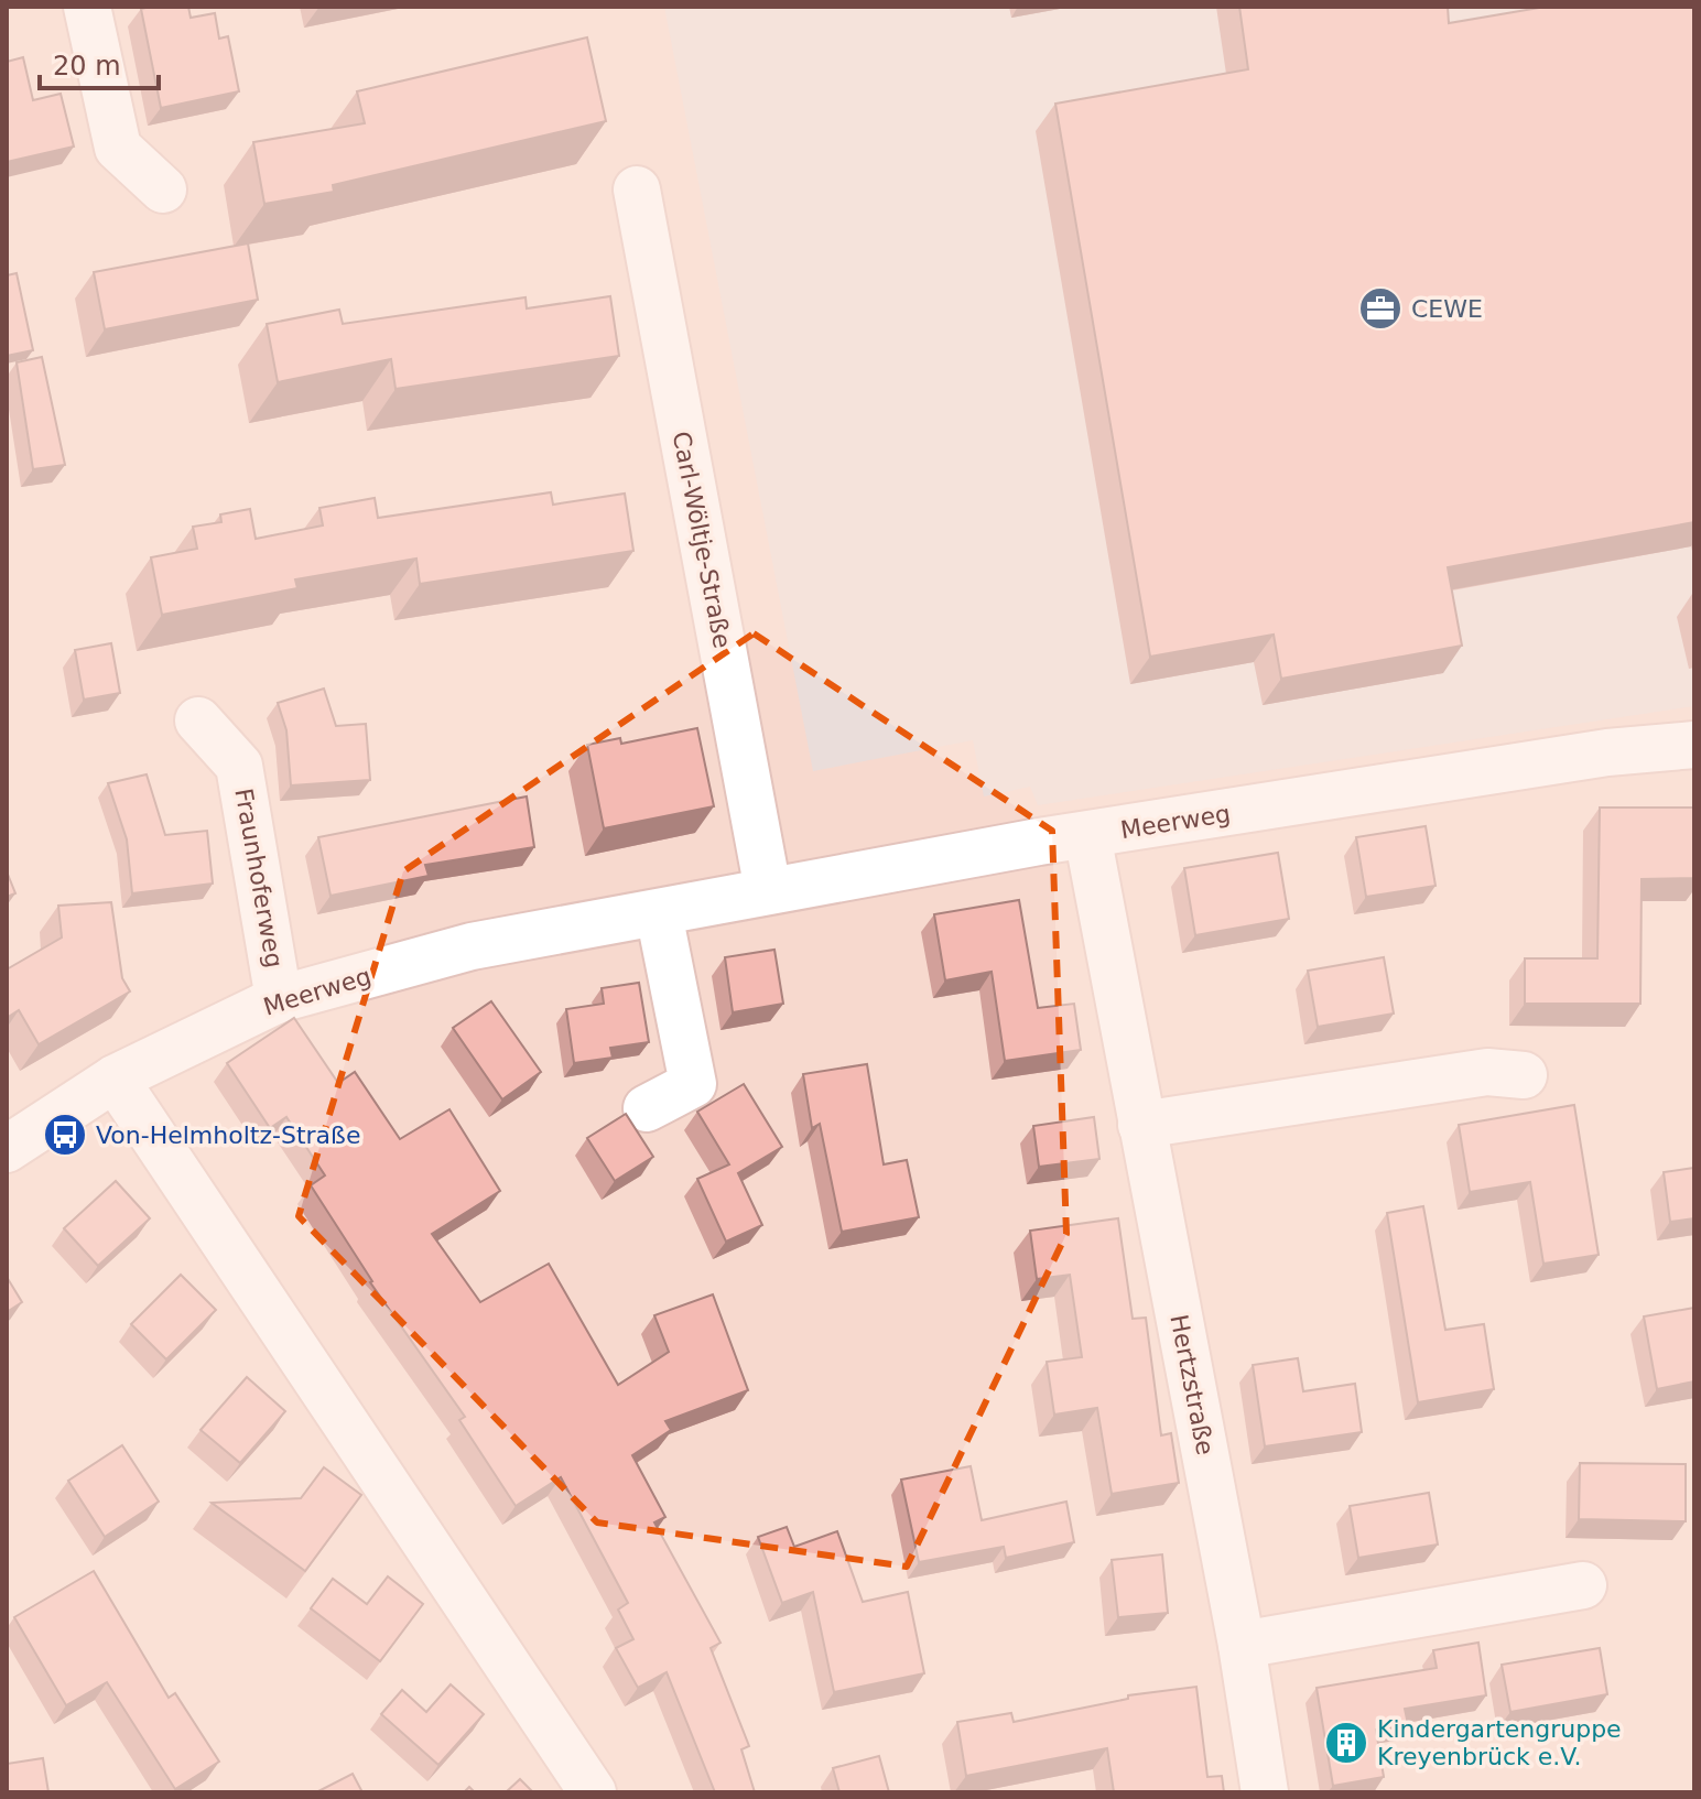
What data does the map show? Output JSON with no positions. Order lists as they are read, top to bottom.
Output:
{
  "streets": {
    "street": [
      "Carl-Wöltje-Straße",
      "Meerweg",
      "Fraunhoferweg",
      "Hertzstraße"
    ]
  },
  "crossings": [
    ["Carl-Wöltje-Straße", "Meerweg"],
    ["Meerweg", "Fraunhoferweg"],
    ["Meerweg", "Hertzstraße"]
  ],
  "places": {
    "office": ["CEWE"],
    "bus stop": ["Von-Helmholtz-Straße"],
    "building": ["Kindergartengruppe Kreyenbrück e.V."]
  },
  "scale_bar": "20 m"
}
